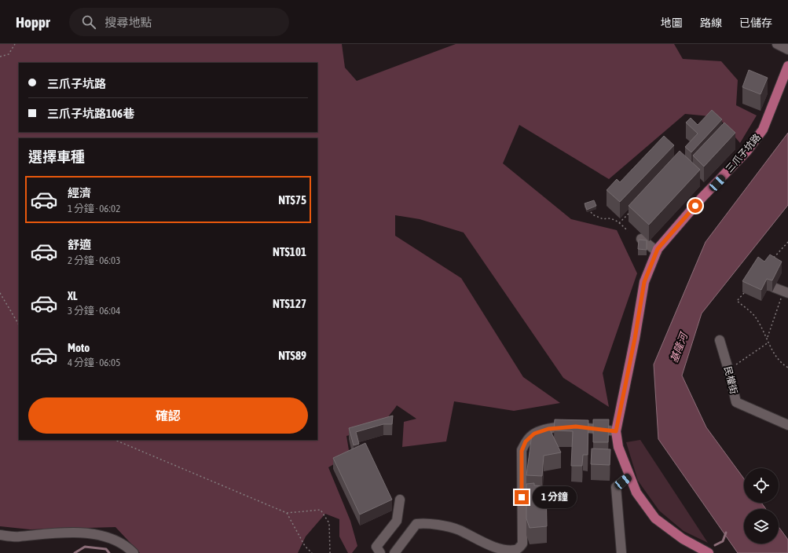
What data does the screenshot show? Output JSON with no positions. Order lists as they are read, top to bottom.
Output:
{
  "streets": {
    "main road": ["三爪子坑路"],
    "street": ["民權街"]
  },
  "water": ["基隆河"],
  "page": {
    "header": "Hoppr",
    "search": "搜尋地點",
    "nav": ["地圖", "路線", "已儲存"],
    "banner": ["三爪子坑路", "三爪子坑路106巷"],
    "heading": "選擇車種",
    "list": [
      {
        "name": "經濟",
        "note": "1 分鐘 · 06:02",
        "value": "NT$75"
      },
      {
        "name": "舒適",
        "note": "2 分鐘 · 06:03",
        "value": "NT$101"
      },
      {
        "name": "XL",
        "note": "3 分鐘 · 06:04",
        "value": "NT$127"
      },
      {
        "name": "Moto",
        "note": "4 分鐘 · 06:05",
        "value": "NT$89"
      }
    ],
    "buttons": "確認",
    "bubble": "1 分鐘"
  }
}
